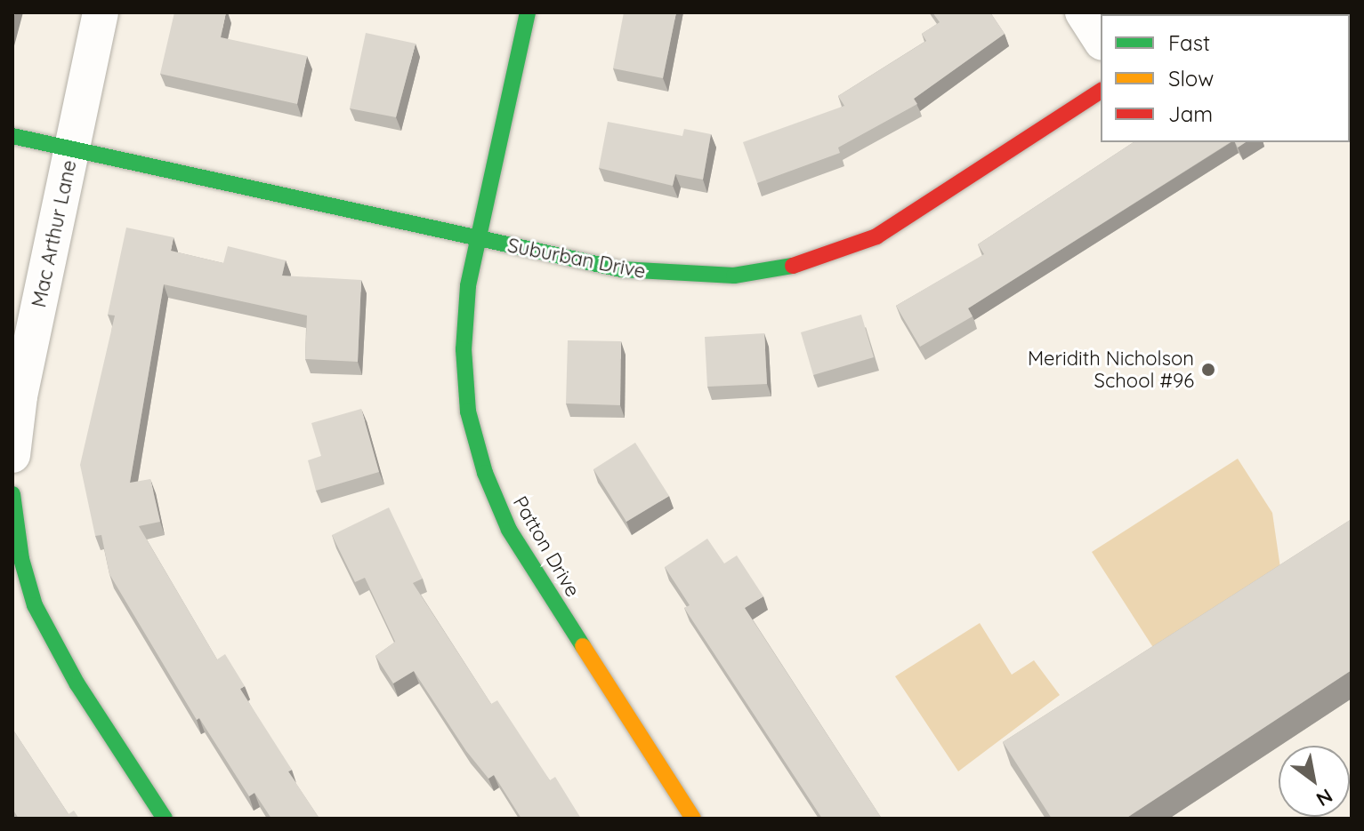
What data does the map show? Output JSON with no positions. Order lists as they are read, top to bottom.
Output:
{
  "streets": {
    "street": ["Mac Arthur Lane", "Suburban Drive", "Patton Drive"]
  },
  "crossings": [
    ["Mac Arthur Lane", "Suburban Drive"],
    ["Suburban Drive", "Patton Drive"]
  ],
  "places": ["Meridith Nicholson School #96"],
  "legend": ["Fast", "Slow", "Jam"],
  "north": "bottom right"
}
